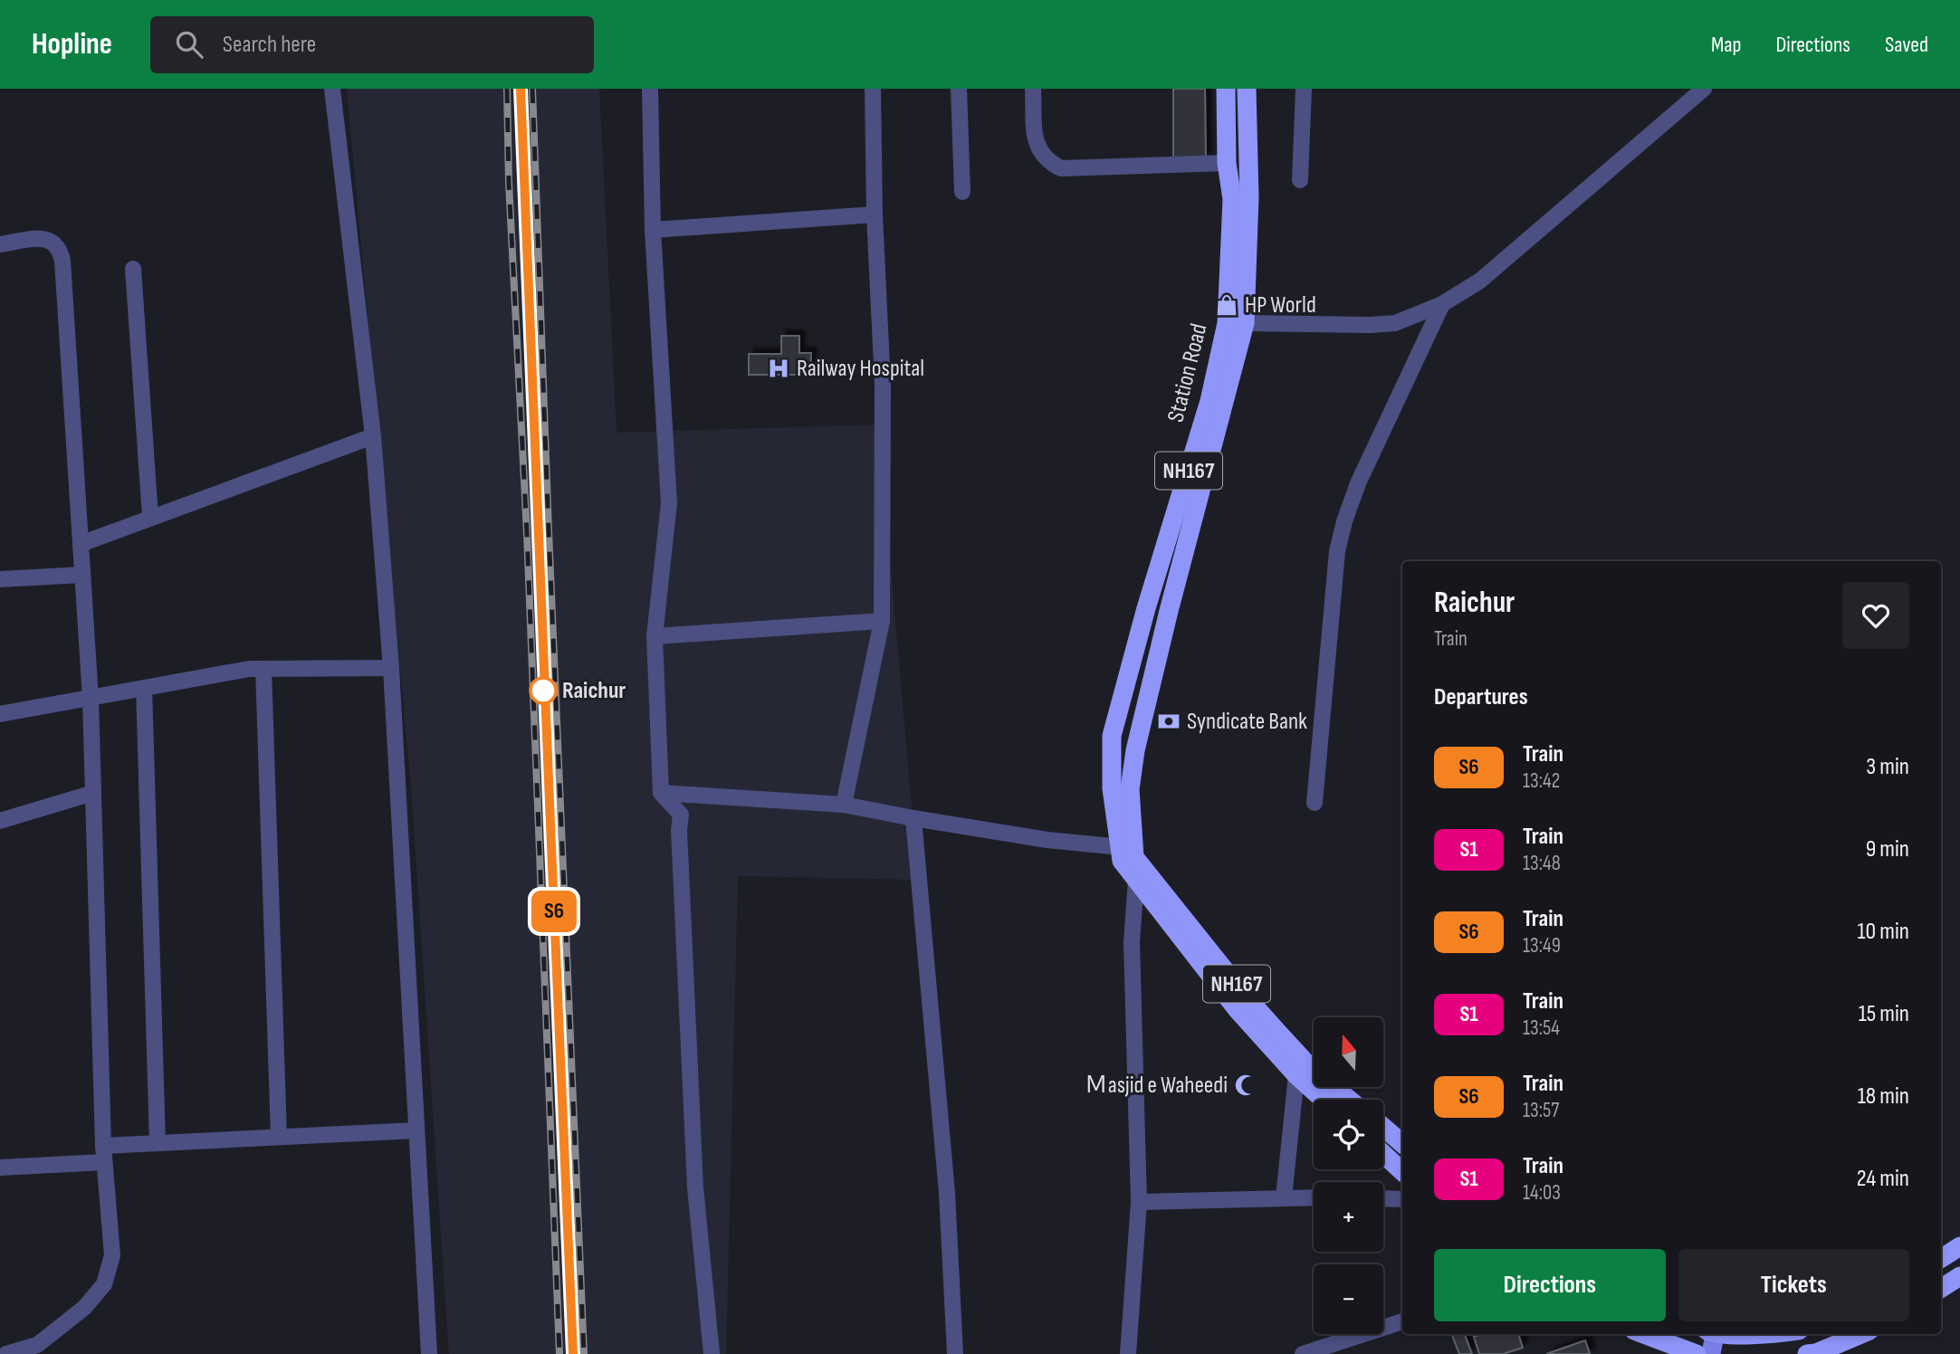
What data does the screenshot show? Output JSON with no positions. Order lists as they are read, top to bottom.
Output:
{
  "streets": {
    "highway": ["Station Road", "NH167"]
  },
  "crossings": [
    ["Station Road", "NH167"]
  ],
  "places": {
    "shop": ["HP World"],
    "hospital": ["Railway Hospital"],
    "other": ["Raichur"],
    "bank": ["Syndicate Bank"],
    "mosque": ["Ｍasjid e Waheedi"]
  },
  "north": "top",
  "page": {
    "header": "Hopline",
    "search": "Search here",
    "nav": ["Map", "Directions", "Saved"],
    "on_map": "S6",
    "heading": [
      ["Raichur", "Train"],
      "Departures"
    ],
    "list": [
      {
        "mark": "S6",
        "name": "Train",
        "note": "13:42",
        "value": "3 min"
      },
      {
        "mark": "S1",
        "name": "Train",
        "note": "13:48",
        "value": "9 min"
      },
      {
        "mark": "S6",
        "name": "Train",
        "note": "13:49",
        "value": "10 min"
      },
      {
        "mark": "S1",
        "name": "Train",
        "note": "13:54",
        "value": "15 min"
      },
      {
        "mark": "S6",
        "name": "Train",
        "note": "13:57",
        "value": "18 min"
      },
      {
        "mark": "S1",
        "name": "Train",
        "note": "14:03",
        "value": "24 min"
      }
    ],
    "map_buttons": ["+", "−"],
    "buttons": ["Directions", "Tickets"]
  }
}
